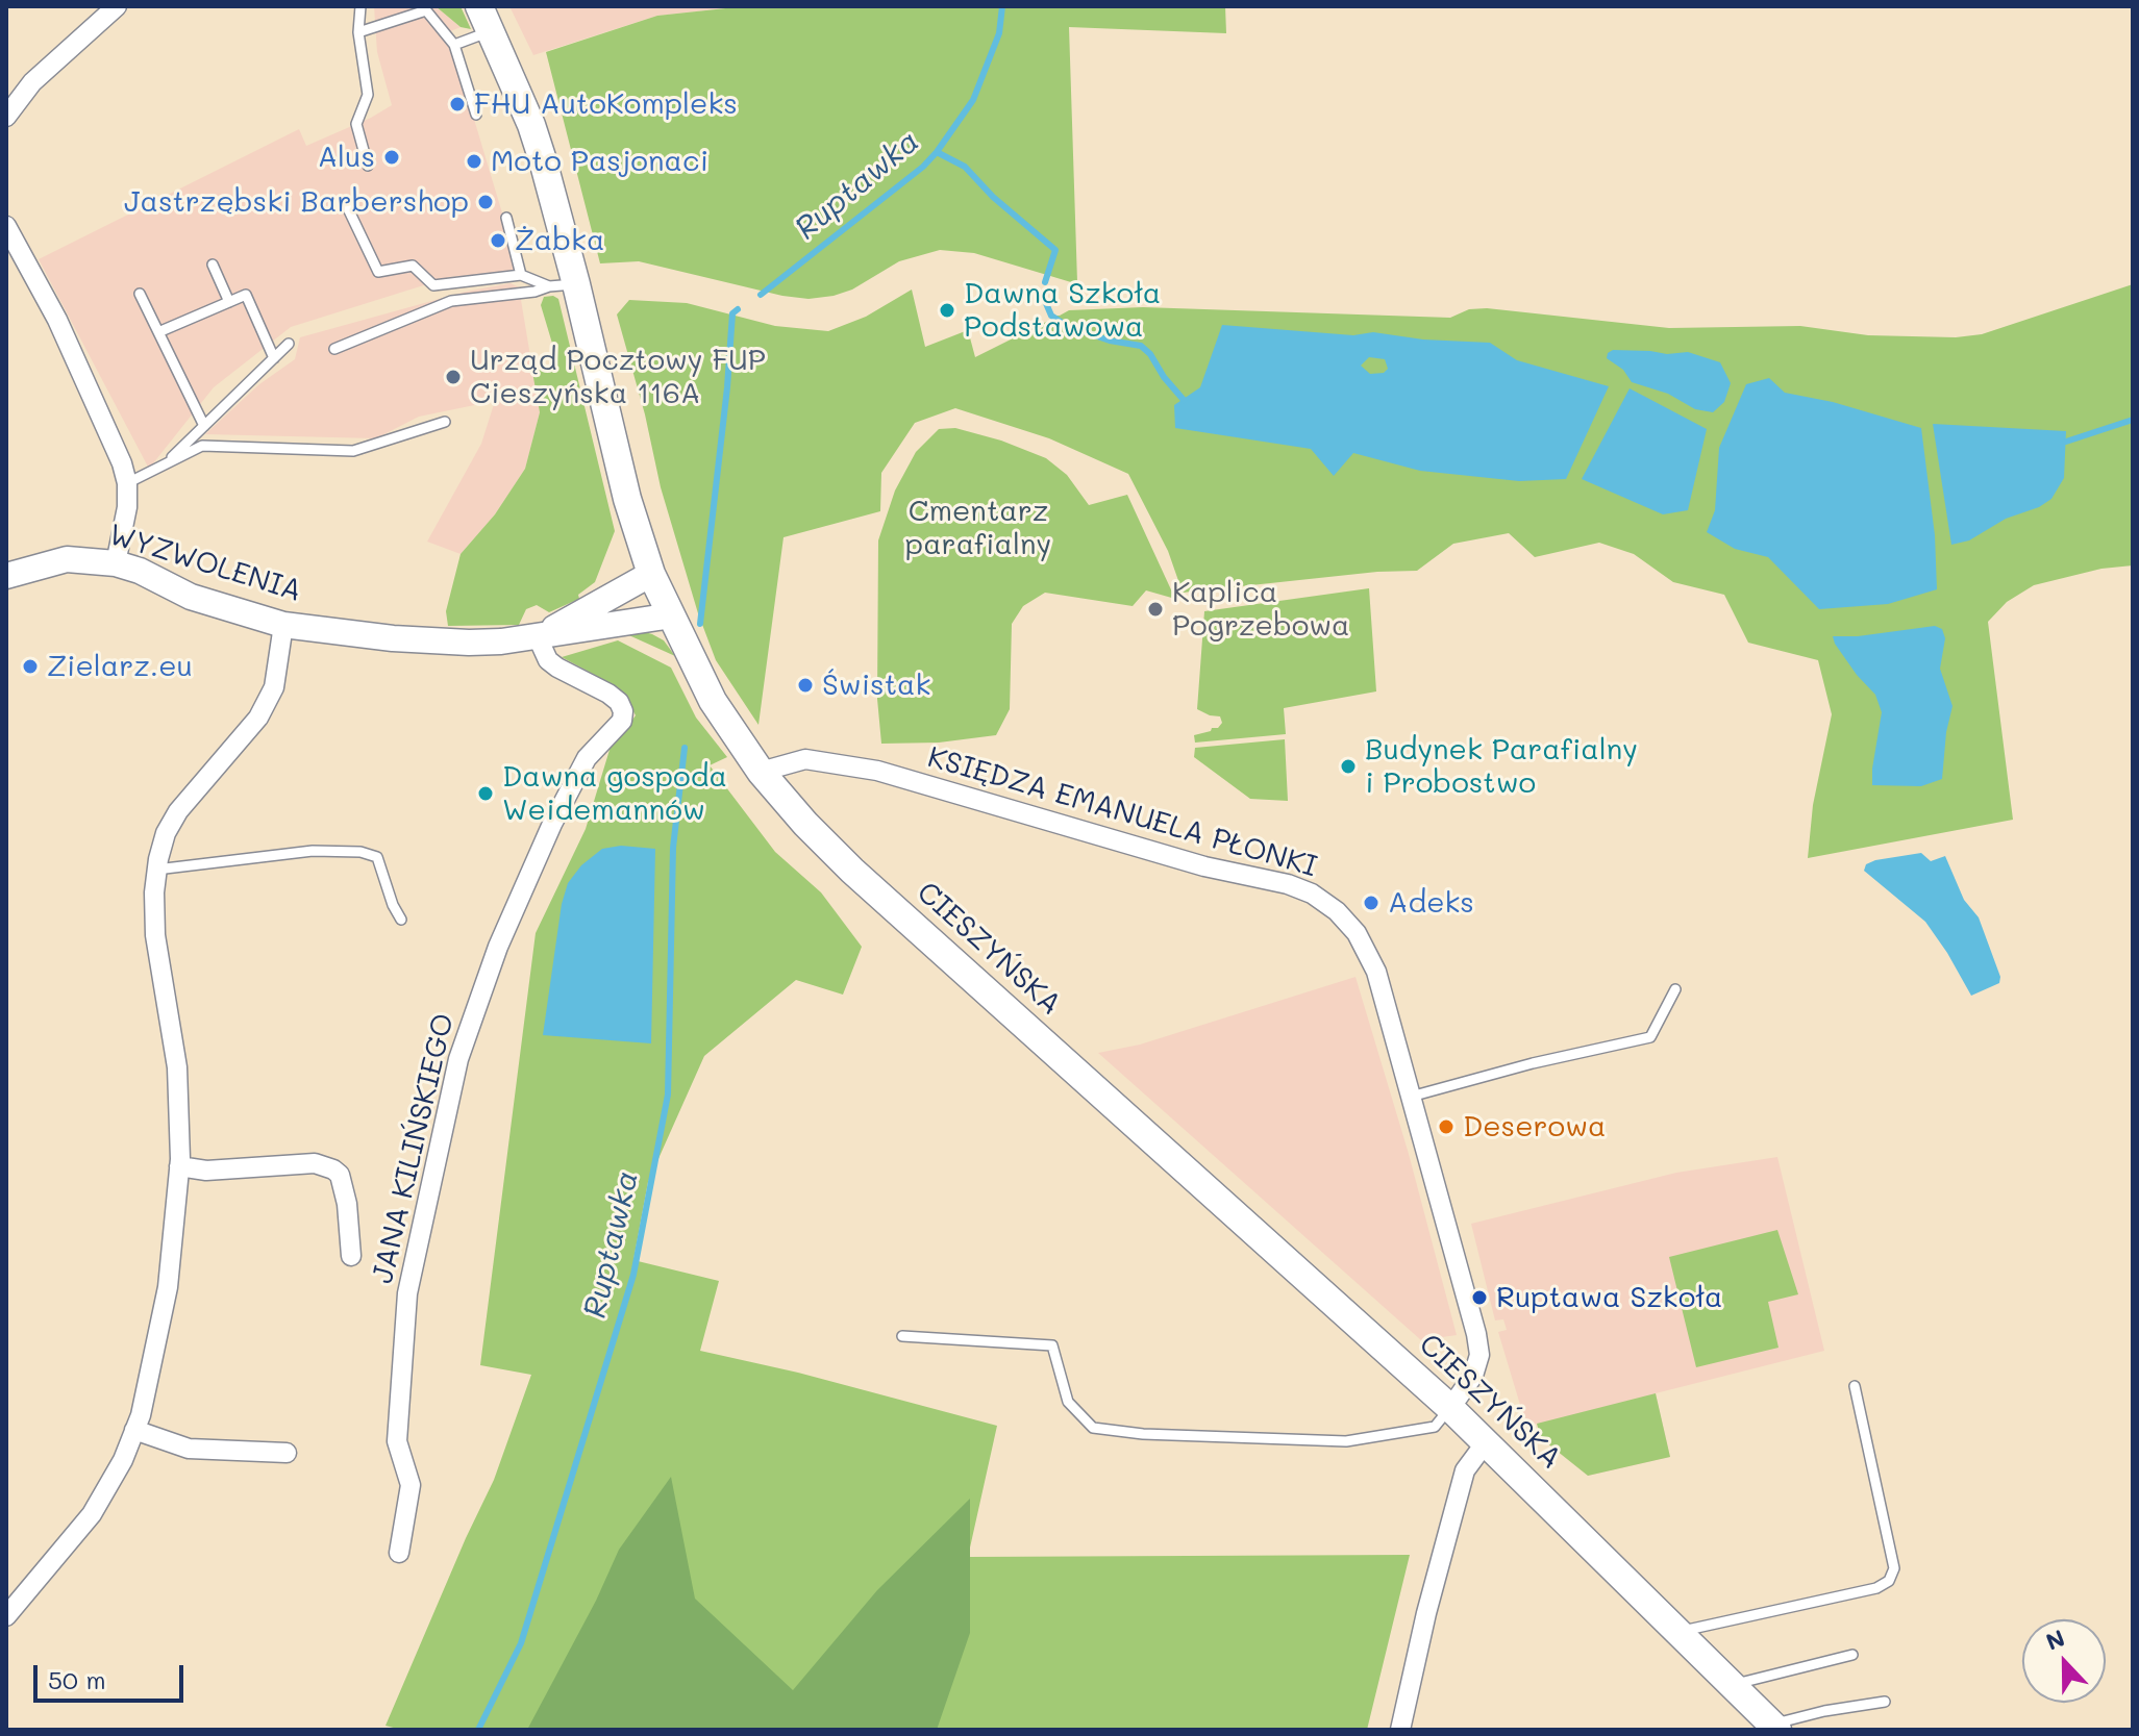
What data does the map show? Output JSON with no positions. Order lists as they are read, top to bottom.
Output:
{
  "streets": {
    "main road": ["CIESZYŃSKA"],
    "street": ["WYZWOLENIA", "KSIĘDZA EMANUELA PŁONKI", "JANA KILIŃSKIEGO"]
  },
  "crossings": [
    ["WYZWOLENIA", "CIESZYŃSKA"],
    ["WYZWOLENIA", "JANA KILIŃSKIEGO"],
    ["KSIĘDZA EMANUELA PŁONKI", "CIESZYŃSKA"]
  ],
  "water": ["Ruptawka"],
  "parks": ["Cmentarz parafialny"],
  "places": [
    "FHU AutoKompleks",
    "Alus",
    "Moto Pasjonaci",
    "Jastrzębski Barbershop",
    "Żabka",
    "Dawna Szkoła Podstawowa",
    "Urząd Pocztowy FUP Cieszyńska 116A",
    "Kaplica Pogrzebowa",
    "Zielarz.eu",
    "Świstak",
    "Budynek Parafialny i Probostwo",
    "Dawna gospoda Weidemannów",
    "Adeks",
    "Deserowa",
    "Ruptawa Szkoła"
  ],
  "scale_bar": "50 m",
  "north": "top"
}
